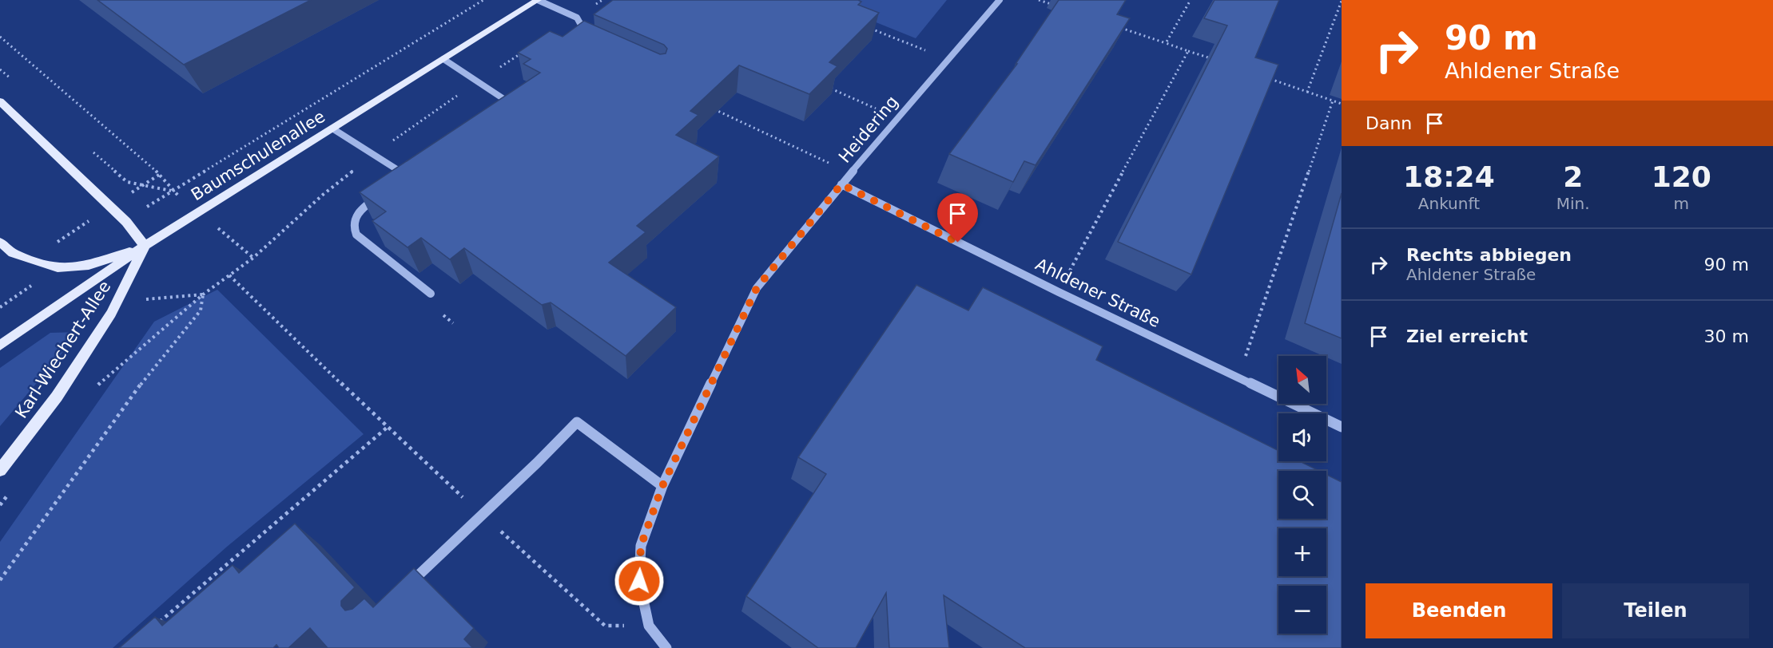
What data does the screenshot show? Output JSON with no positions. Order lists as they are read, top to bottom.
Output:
{
  "streets": {
    "main road": ["Baumschulenallee", "Karl-Wiechert-Allee"],
    "street": ["Heidering", "Ahldener Straße"]
  },
  "crossings": [
    ["Heidering", "Ahldener Straße"],
    ["Baumschulenallee", "Karl-Wiechert-Allee"]
  ],
  "north": "top left",
  "page": {
    "turn": ["90 m", "Ahldener Straße"],
    "then": "Dann",
    "eta": [
      "18:24",
      "Ankunft",
      "2",
      "Min.",
      "120",
      "m"
    ],
    "list": [
      {
        "name": "Rechts abbiegen",
        "note": "Ahldener Straße",
        "value": "90 m"
      },
      {
        "name": "Ziel erreicht",
        "value": "30 m"
      }
    ],
    "map_buttons": ["+", "−"],
    "buttons": ["Beenden", "Teilen"]
  }
}
